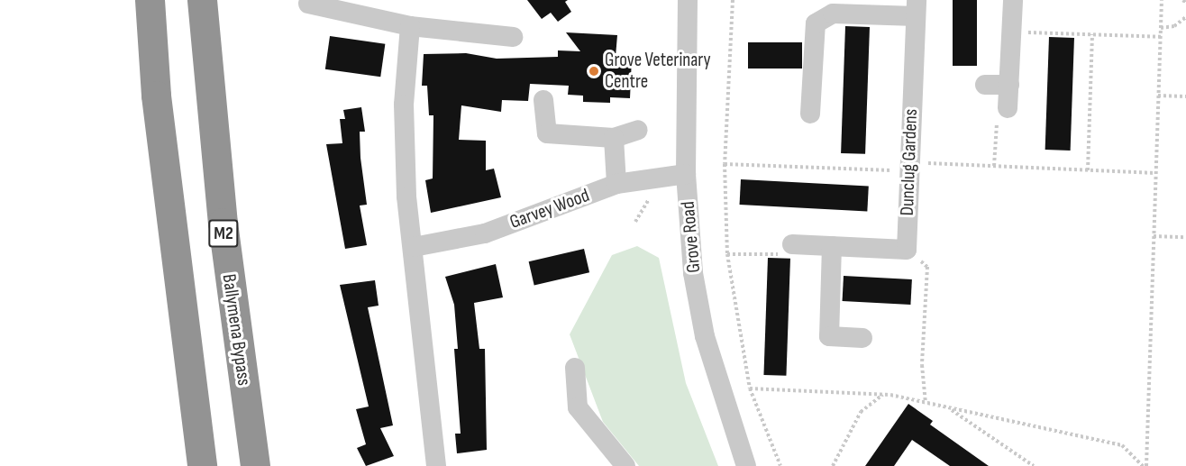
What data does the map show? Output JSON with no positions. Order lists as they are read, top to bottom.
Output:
{
  "streets": {
    "highway": ["M2", "Ballymena Bypass"],
    "street": ["Dunclug Gardens", "Garvey Wood", "Grove Road"]
  },
  "crossings": [
    ["Garvey Wood", "Grove Road"]
  ],
  "places": ["Grove Veterinary Centre"]
}
